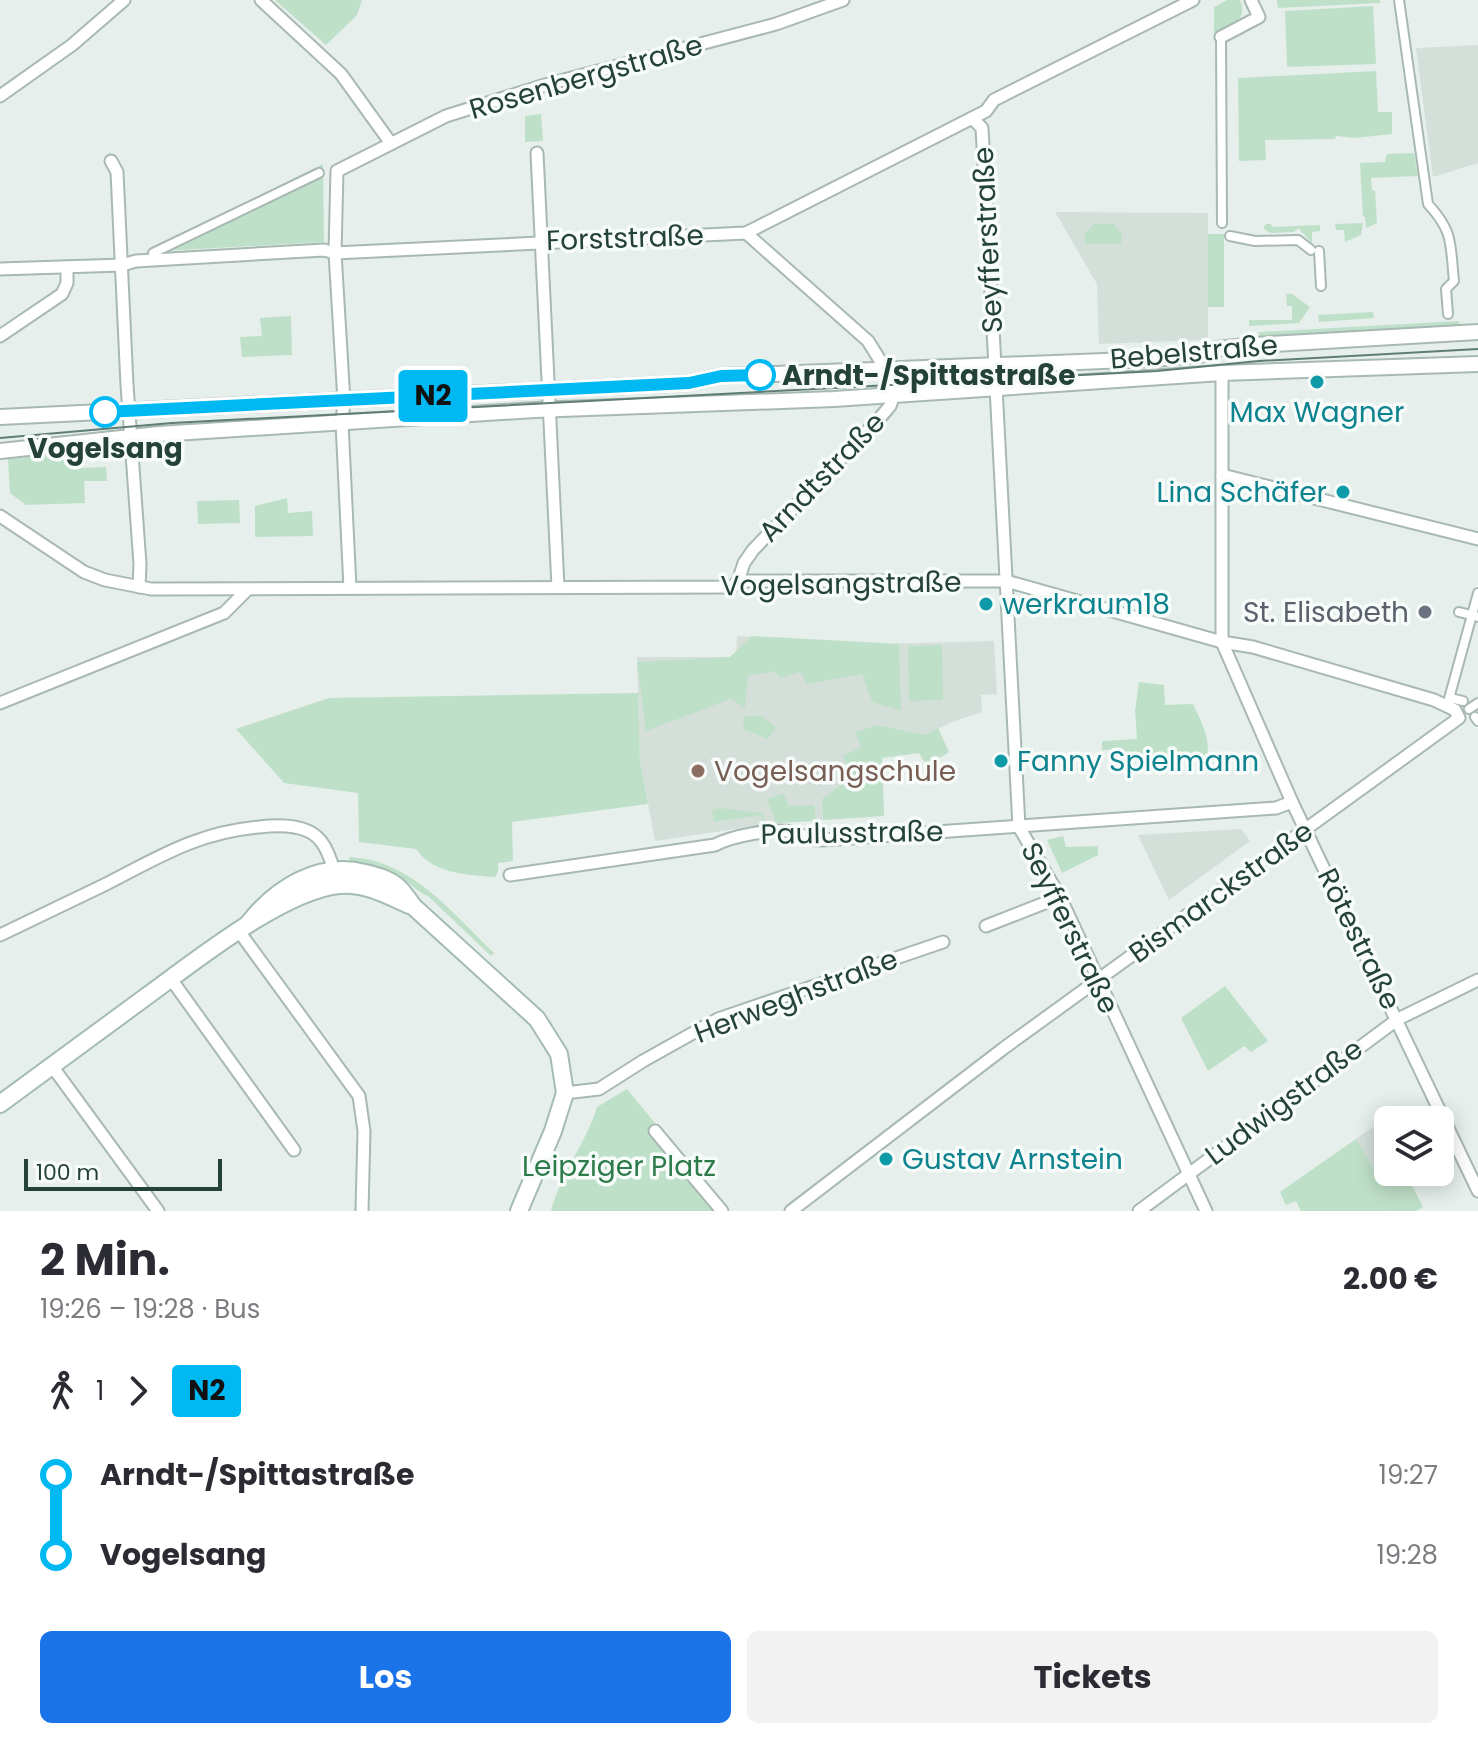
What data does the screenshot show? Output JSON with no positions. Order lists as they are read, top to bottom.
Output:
{
  "streets": {
    "street": [
      "Rosenbergstraße",
      "Forststraße",
      "Seyfferstraße",
      "Bebelstraße",
      "Arndtstraße",
      "Vogelsangstraße",
      "Paulusstraße",
      "Bismarckstraße",
      "Rötestraße",
      "Herweghstraße",
      "Ludwigstraße"
    ]
  },
  "crossings": [
    ["Rosenbergstraße", "Forststraße"],
    ["Forststraße", "Seyfferstraße"],
    ["Forststraße", "Arndtstraße"],
    ["Seyfferstraße", "Bebelstraße"],
    ["Seyfferstraße", "Vogelsangstraße"],
    ["Seyfferstraße", "Paulusstraße"],
    ["Seyfferstraße", "Bismarckstraße"],
    ["Seyfferstraße", "Ludwigstraße"],
    ["Bebelstraße", "Arndtstraße"],
    ["Arndtstraße", "Vogelsangstraße"],
    ["Vogelsangstraße", "Bismarckstraße"],
    ["Vogelsangstraße", "Rötestraße"],
    ["Paulusstraße", "Rötestraße"],
    ["Bismarckstraße", "Rötestraße"],
    ["Rötestraße", "Ludwigstraße"]
  ],
  "parks": ["Leipziger Platz"],
  "places": [
    "Arndt-/Spittastraße",
    "Max Wagner",
    "Vogelsang",
    "Lina Schäfer",
    "werkraum18",
    "St. Elisabeth",
    "Fanny Spielmann",
    "Vogelsangschule",
    "Gustav Arnstein"
  ],
  "lines": ["bus line N2"],
  "scale_bar": "100 m",
  "page": {
    "on_map": "N2",
    "scale": "100 m",
    "heading": ["2 Min.", "19:26 – 19:28 · Bus", "2.00 €"],
    "legs": ["1", "N2"],
    "list": [
      {
        "name": "Arndt-/Spittastraße",
        "value": "19:27"
      },
      {
        "name": "Vogelsang",
        "value": "19:28"
      }
    ],
    "buttons": ["Los", "Tickets"]
  }
}
